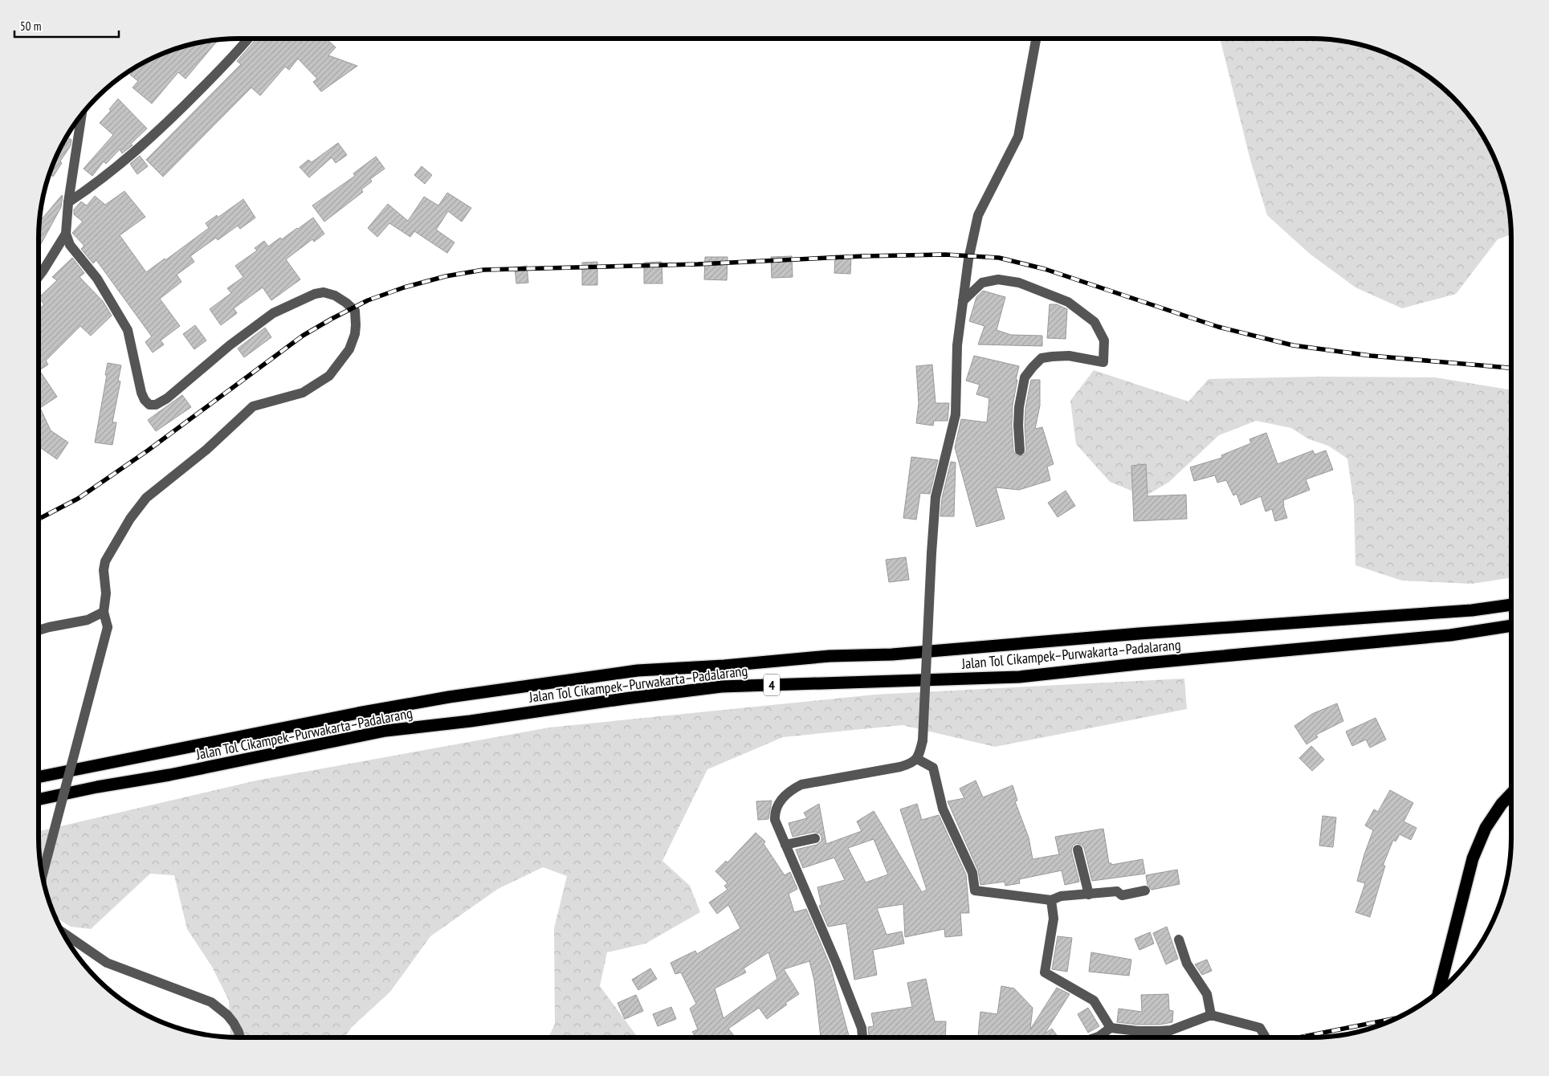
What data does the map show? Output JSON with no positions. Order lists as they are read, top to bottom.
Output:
{
  "streets": {
    "highway": ["Jalan Tol Cikampek–Purwakarta–Padalarang", "4"]
  },
  "scale_bar": "50 m"
}
